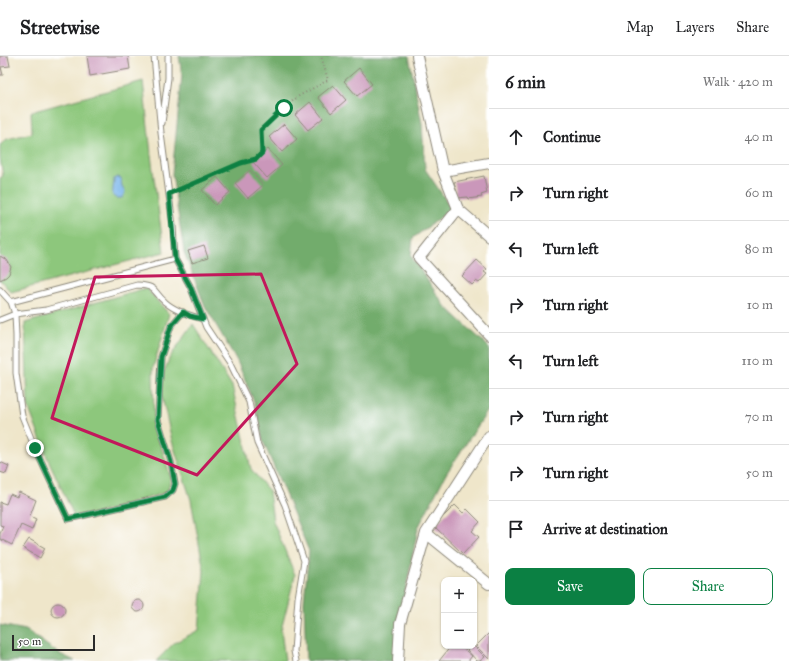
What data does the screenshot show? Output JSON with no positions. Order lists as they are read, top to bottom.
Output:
{
  "scale_bar": "50 m",
  "page": {
    "header": "Streetwise",
    "nav": ["Map", "Layers", "Share"],
    "heading": ["6 min", "Walk · 420 m"],
    "list": [
      ["Continue", "40 m"],
      ["Turn right", "60 m"],
      ["Turn left", "80 m"],
      ["Turn right", "10 m"],
      ["Turn left", "110 m"],
      ["Turn right", "70 m"],
      ["Turn right", "50 m"],
      "Arrive at destination"
    ],
    "buttons": ["Save", "Share"],
    "map_buttons": ["+", "−"],
    "scale": "50 m"
  }
}
